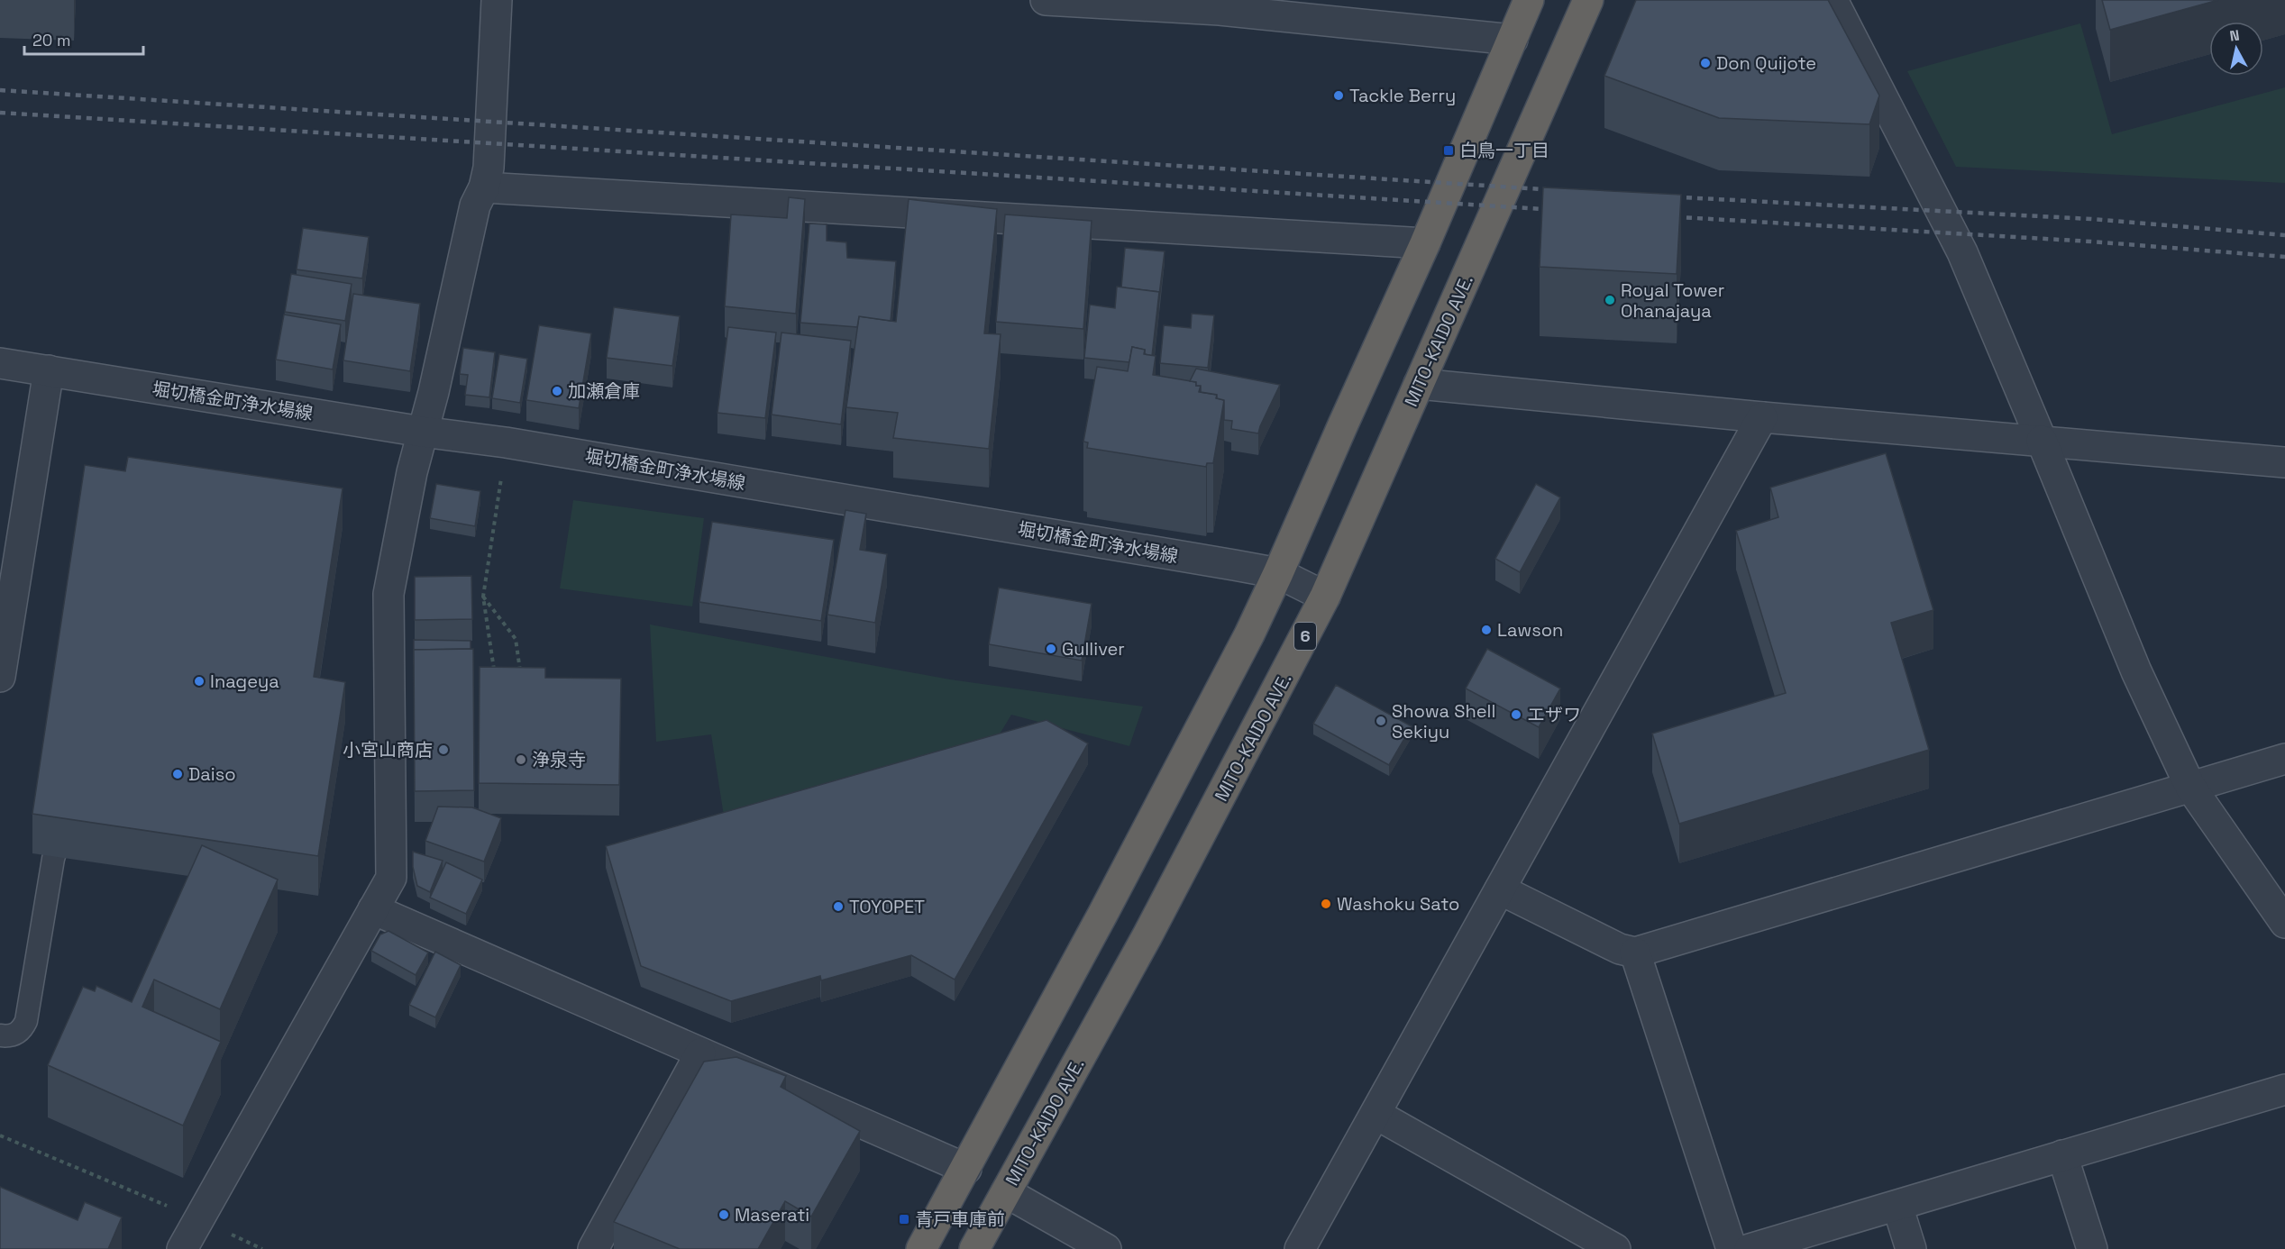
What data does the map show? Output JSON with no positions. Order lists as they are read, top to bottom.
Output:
{
  "streets": {
    "highway": ["MITO-KAIDO AVE.", "6"],
    "street": ["堀切橋金町浄水場線"]
  },
  "crossings": [
    ["MITO-KAIDO AVE.", "堀切橋金町浄水場線"]
  ],
  "places": {
    "other": [
      "Don Quijote",
      "Tackle Berry",
      "Royal Tower Ohanajaya",
      "加瀬倉庫",
      "Lawson",
      "Gulliver",
      "Inageya",
      "エザワ",
      "Showa Shell Sekiyu",
      "小宮山商店",
      "浄泉寺",
      "Daiso",
      "Washoku Sato",
      "TOYOPET",
      "Maserati"
    ],
    "transit": ["白鳥一丁目", "青戸車庫前"]
  },
  "scale_bar": "20 m",
  "north": "top"
}
